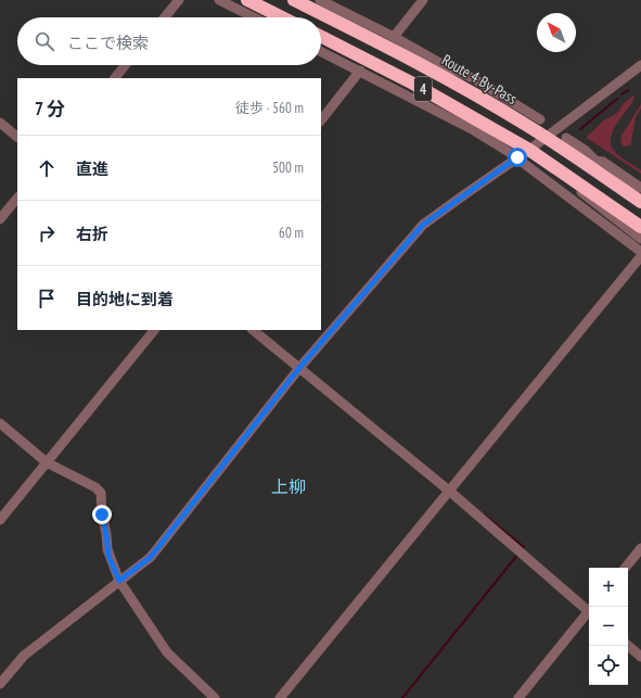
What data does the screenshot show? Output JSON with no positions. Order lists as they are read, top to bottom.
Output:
{
  "streets": {
    "highway": ["Route 4 By-Pass", "4"]
  },
  "districts": ["上柳"],
  "north": "top left",
  "page": {
    "search": "ここで検索",
    "heading": ["7 分", "徒歩 · 560 m"],
    "list": [
      ["直進", "500 m"],
      ["右折", "60 m"],
      "目的地に到着"
    ],
    "map_buttons": ["+", "−"]
  }
}
